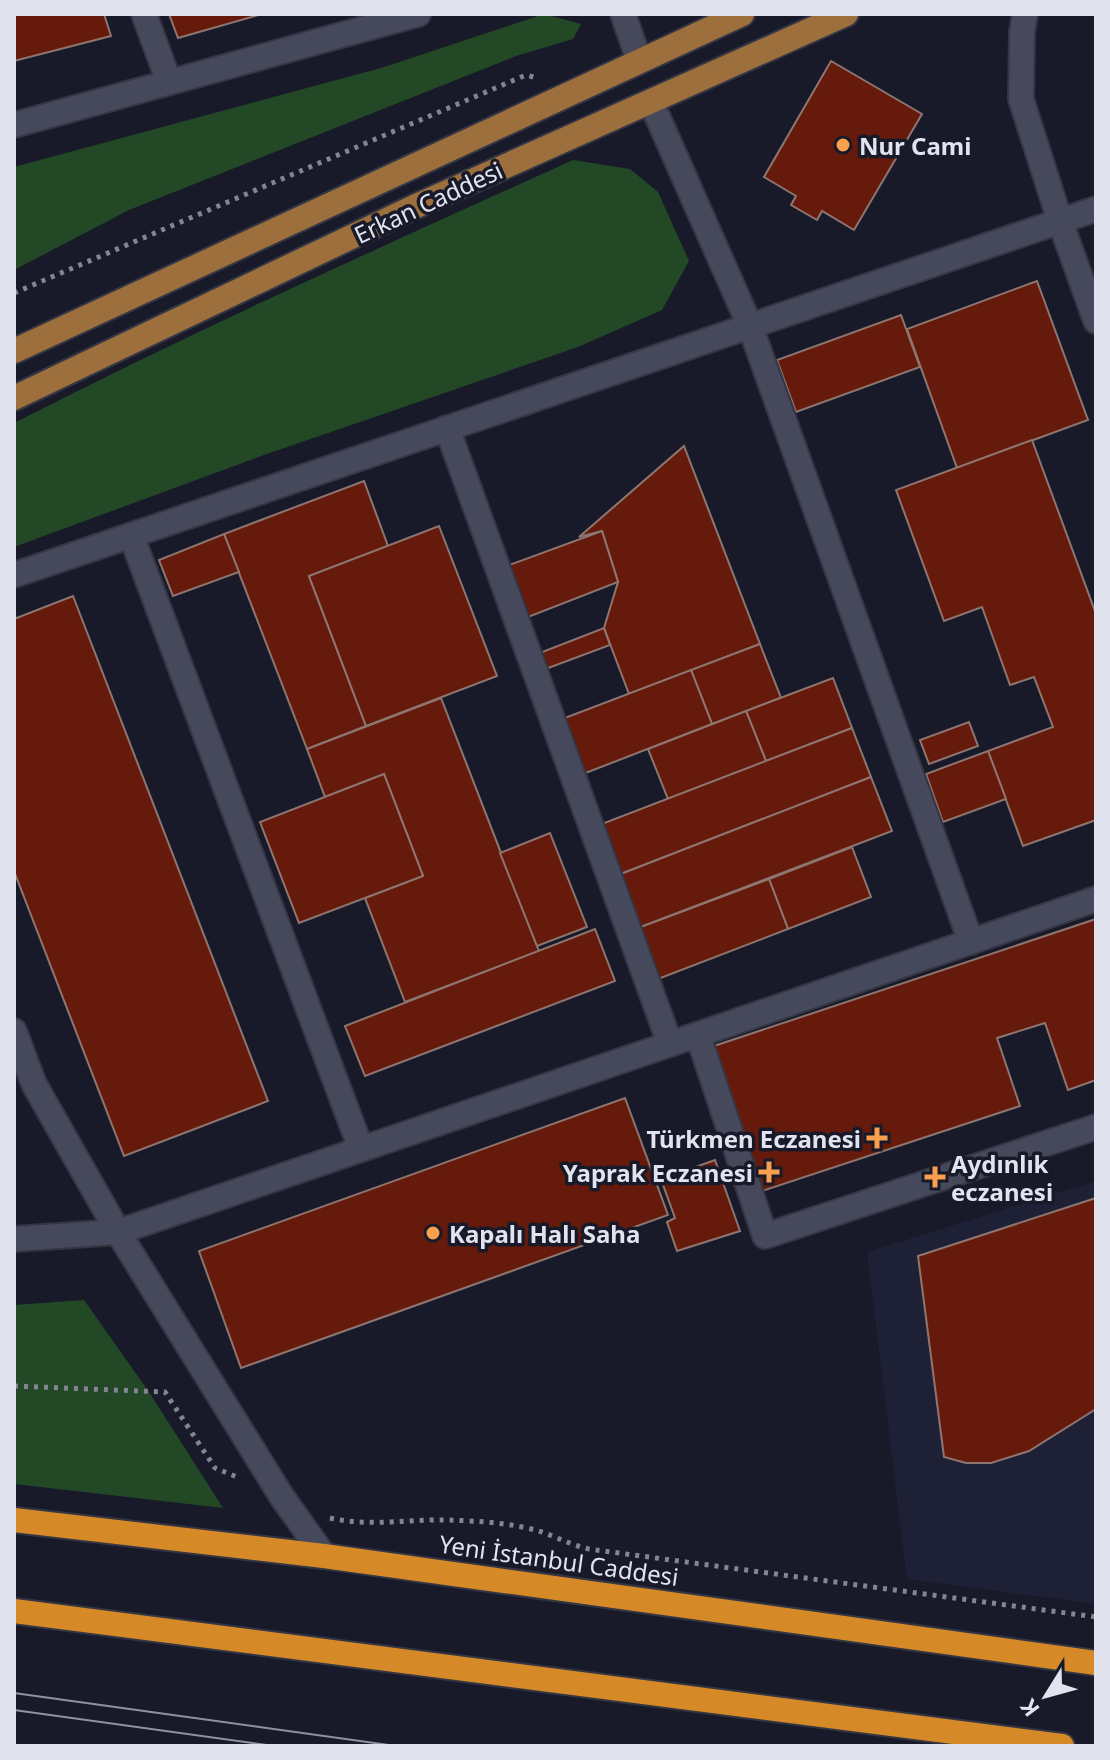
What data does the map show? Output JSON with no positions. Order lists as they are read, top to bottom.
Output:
{
  "streets": {
    "highway": ["Yeni İstanbul Caddesi"],
    "main road": ["Erkan Caddesi"]
  },
  "places": {
    "other": ["Nur Cami", "Kapalı Halı Saha"],
    "health": ["Türkmen Eczanesi", "Yaprak Eczanesi", "Aydınlık eczanesi"]
  },
  "north": "bottom left"
}
